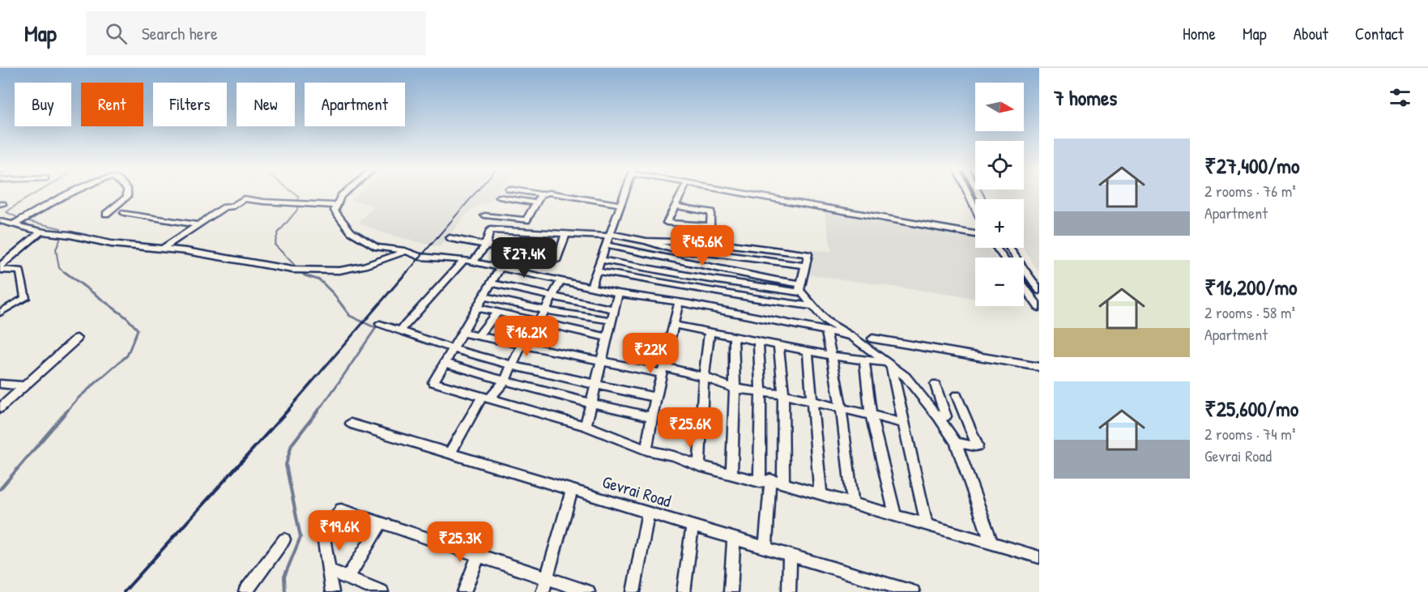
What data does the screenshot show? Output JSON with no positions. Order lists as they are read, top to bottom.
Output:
{
  "streets": {
    "street": ["Gevrai Road"]
  },
  "north": "right",
  "page": {
    "header": "Map",
    "search": "Search here",
    "nav": [
      "Home",
      "Map",
      "About",
      "Contact"
    ],
    "heading": "7 homes",
    "map_buttons": ["+", "−"],
    "chip": [
      "Buy",
      "Rent",
      "Filters",
      "New",
      "Apartment"
    ],
    "list": [
      {
        "name": "₹27,400/mo",
        "note": "2 rooms · 76 m² · Apartment"
      },
      {
        "name": "₹16,200/mo",
        "note": "2 rooms · 58 m² · Apartment"
      },
      {
        "name": "₹25,600/mo",
        "note": "2 rooms · 74 m² · Gevrai Road"
      }
    ],
    "price": [
      "₹45.6K",
      "₹27.4K",
      "₹16.2K",
      "₹22K",
      "₹25.6K",
      "₹19.6K",
      "₹25.3K"
    ]
  }
}
